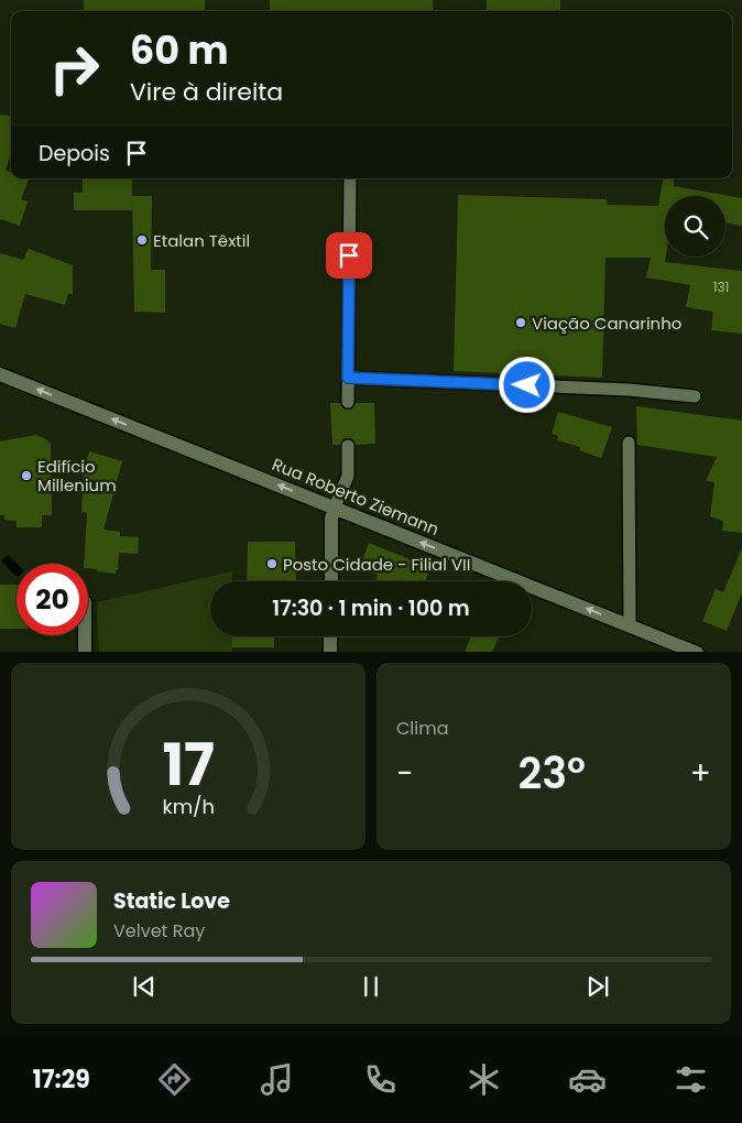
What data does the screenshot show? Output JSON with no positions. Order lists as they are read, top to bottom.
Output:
{
  "streets": {
    "main road": ["Rua Roberto Ziemann"]
  },
  "one_way": ["Rua Roberto Ziemann"],
  "places": [
    "Etalan Têxtil",
    "Viação Canarinho",
    "Edifício Millenium",
    "Posto Cidade - Filial VII"
  ],
  "house_numbers": ["131"],
  "page": {
    "turn": ["60 m", "Vire à direita"],
    "then": "Depois",
    "limit": "20",
    "trip": "17:30 · 1 min · 100 m",
    "tile": "Clima",
    "heat": ["−", "23°", "+"],
    "song": ["Static Love", "Velvet Ray"],
    "tabs": "17:29",
    "gauge": ["17", "km/h"]
  }
}
